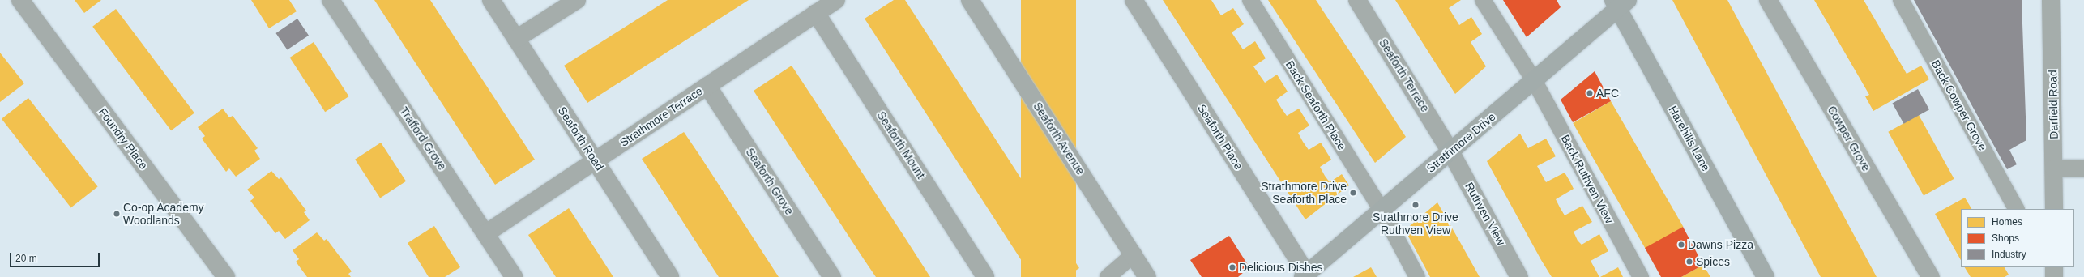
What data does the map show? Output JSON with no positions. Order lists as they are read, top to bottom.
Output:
{
  "streets": {
    "street": [
      "Seaforth Terrace",
      "Darfield Road",
      "Strathmore Terrace",
      "Seaforth Place",
      "Foundry Place",
      "Trafford Grove",
      "Seaforth Road",
      "Seaforth Avenue",
      "Harehills Lane",
      "Cowper Grove",
      "Strathmore Drive",
      "Seaforth Mount",
      "Seaforth Grove",
      "Ruthven View"
    ],
    "lane": ["Back Seaforth Place", "Back Cowper Grove", "Back Ruthven View"]
  },
  "crossings": [
    ["Seaforth Terrace", "Strathmore Drive"],
    ["Seaforth Terrace", "Ruthven View"],
    ["Back Seaforth Place", "Strathmore Drive"],
    ["Strathmore Terrace", "Trafford Grove"],
    ["Strathmore Terrace", "Seaforth Road"],
    ["Strathmore Terrace", "Seaforth Mount"],
    ["Strathmore Terrace", "Seaforth Grove"],
    ["Seaforth Place", "Strathmore Drive"],
    ["Harehills Lane", "Strathmore Drive"],
    ["Strathmore Drive", "Back Ruthven View"],
    ["Strathmore Drive", "Ruthven View"]
  ],
  "places": [
    "AFC",
    "Strathmore Drive Seaforth Place",
    "Strathmore Drive Ruthven View",
    "Co-op Academy Woodlands",
    "Dawns Pizza",
    "Spices",
    "Delicious Dishes"
  ],
  "legend": ["Homes", "Shops", "Industry"],
  "scale_bar": "20 m"
}
